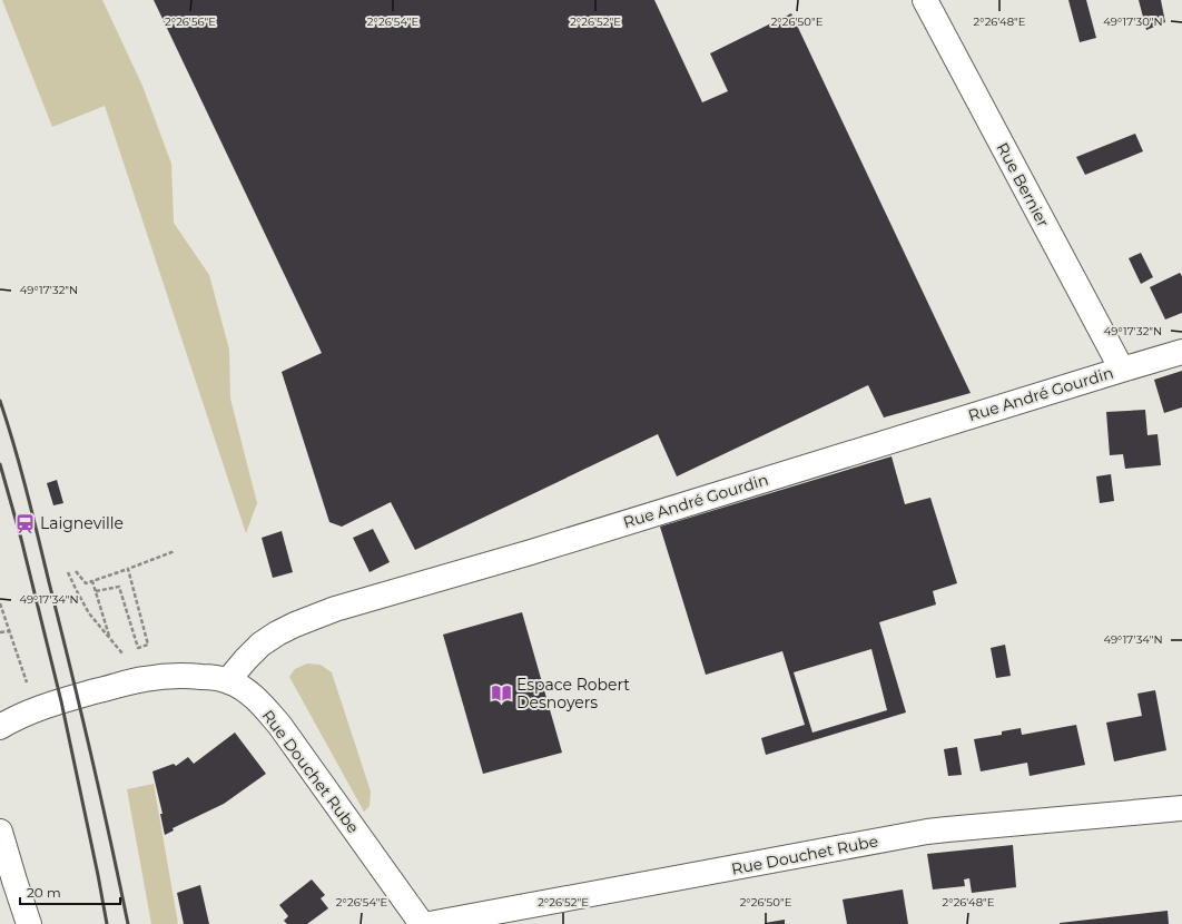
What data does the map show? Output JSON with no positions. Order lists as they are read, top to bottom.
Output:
{
  "streets": {
    "street": ["Rue Bernier", "Rue André Gourdin", "Rue Douchet Rube"]
  },
  "crossings": [
    ["Rue Bernier", "Rue André Gourdin"],
    ["Rue André Gourdin", "Rue Douchet Rube"]
  ],
  "places": {
    "station": ["Laigneville"],
    "library": ["Espace Robert Desnoyers"]
  },
  "scale_bar": "20 m",
  "coordinates": [
    "49°17'30\"N",
    "2°26'56\"E",
    "2°26'54\"E",
    "2°26'52\"E",
    "2°26'50\"E",
    "2°26'48\"E",
    "49°17'32\"N",
    "49°17'34\"N"
  ]
}
